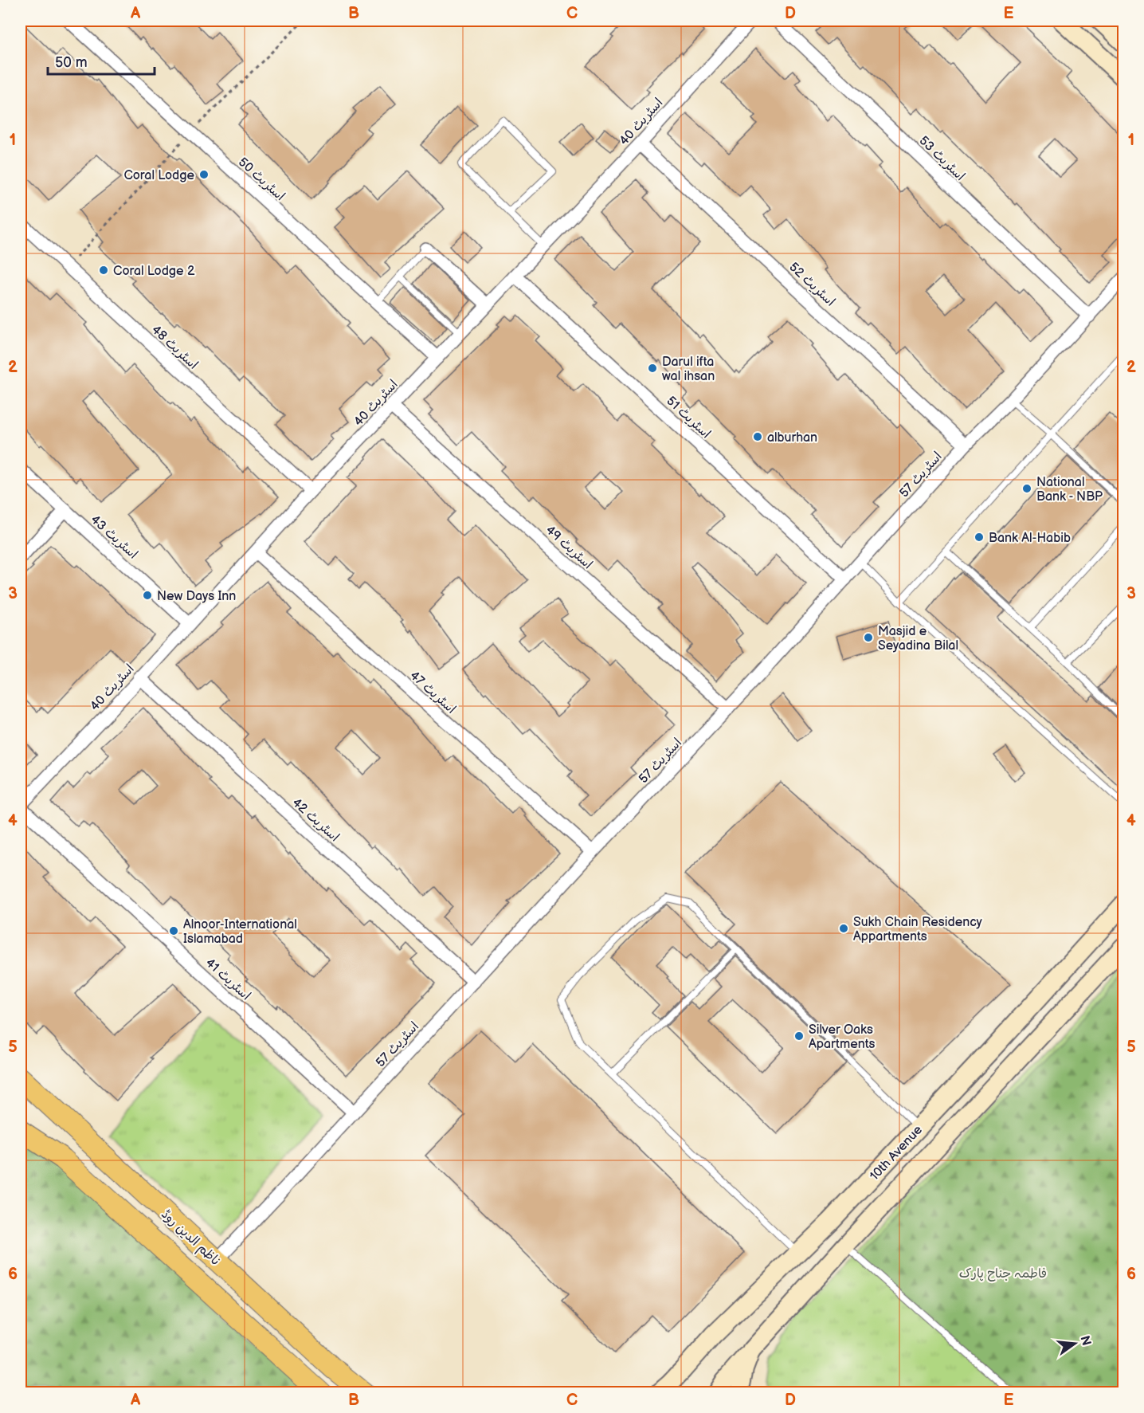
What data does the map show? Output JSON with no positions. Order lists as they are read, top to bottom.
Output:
{
  "streets": {
    "main road": ["10th Avenue", "ناظم الدین روڈ"],
    "street": [
      "اسٹریٹ 40",
      "اسٹریٹ 53",
      "اسٹریٹ 50",
      "اسٹریٹ 52",
      "اسٹریٹ 48",
      "اسٹریٹ 51",
      "اسٹریٹ 57",
      "اسٹریٹ 43",
      "اسٹریٹ 49",
      "اسٹریٹ 47",
      "اسٹریٹ 42",
      "اسٹریٹ 41"
    ]
  },
  "crossings": [
    ["اسٹریٹ 40", "اسٹریٹ 50"],
    ["اسٹریٹ 40", "اسٹریٹ 52"],
    ["اسٹریٹ 40", "اسٹریٹ 48"],
    ["اسٹریٹ 40", "اسٹریٹ 51"],
    ["اسٹریٹ 40", "اسٹریٹ 43"],
    ["اسٹریٹ 40", "اسٹریٹ 49"],
    ["اسٹریٹ 40", "اسٹریٹ 47"],
    ["اسٹریٹ 40", "اسٹریٹ 42"],
    ["اسٹریٹ 40", "اسٹریٹ 41"],
    ["اسٹریٹ 53", "اسٹریٹ 57"],
    ["اسٹریٹ 52", "اسٹریٹ 57"],
    ["اسٹریٹ 51", "اسٹریٹ 57"],
    ["اسٹریٹ 57", "اسٹریٹ 49"],
    ["اسٹریٹ 57", "اسٹریٹ 47"],
    ["اسٹریٹ 57", "اسٹریٹ 42"],
    ["اسٹریٹ 57", "اسٹریٹ 41"],
    ["اسٹریٹ 57", "ناظم الدین روڈ"]
  ],
  "parks": ["فاطمہ جناح پارک"],
  "places": [
    "Coral Lodge",
    "Coral Lodge 2",
    "Darul ifta wal ihsan",
    "alburhan",
    "National Bank - NBP",
    "Bank Al-Habib",
    "New Days Inn",
    "Masjid e Seyadina Bilal",
    "Sukh Chain Residency Appartments",
    "Alnoor-International Islamabad",
    "Silver Oaks Apartments"
  ],
  "scale_bar": "50 m",
  "north": "right",
  "grid": {
    "columns": [
      "A",
      "B",
      "C",
      "D",
      "E"
    ],
    "rows": [
      "1",
      "2",
      "3",
      "4",
      "5",
      "6"
    ]
  }
}
